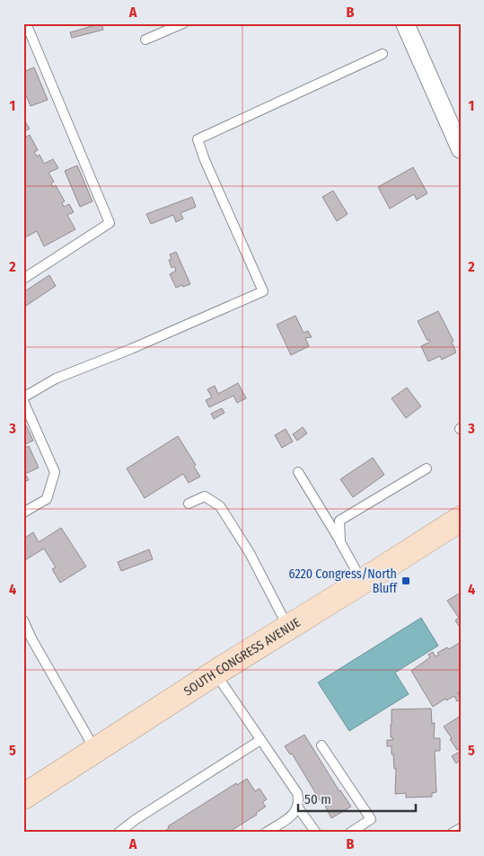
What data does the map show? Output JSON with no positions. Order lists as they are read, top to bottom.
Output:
{
  "streets": {
    "main road": ["SOUTH CONGRESS AVENUE"]
  },
  "places": {
    "transit": ["6220 Congress/North Bluff"]
  },
  "scale_bar": "50 m",
  "grid": {
    "columns": ["A", "B"],
    "rows": [
      "1",
      "2",
      "3",
      "4",
      "5"
    ]
  }
}
